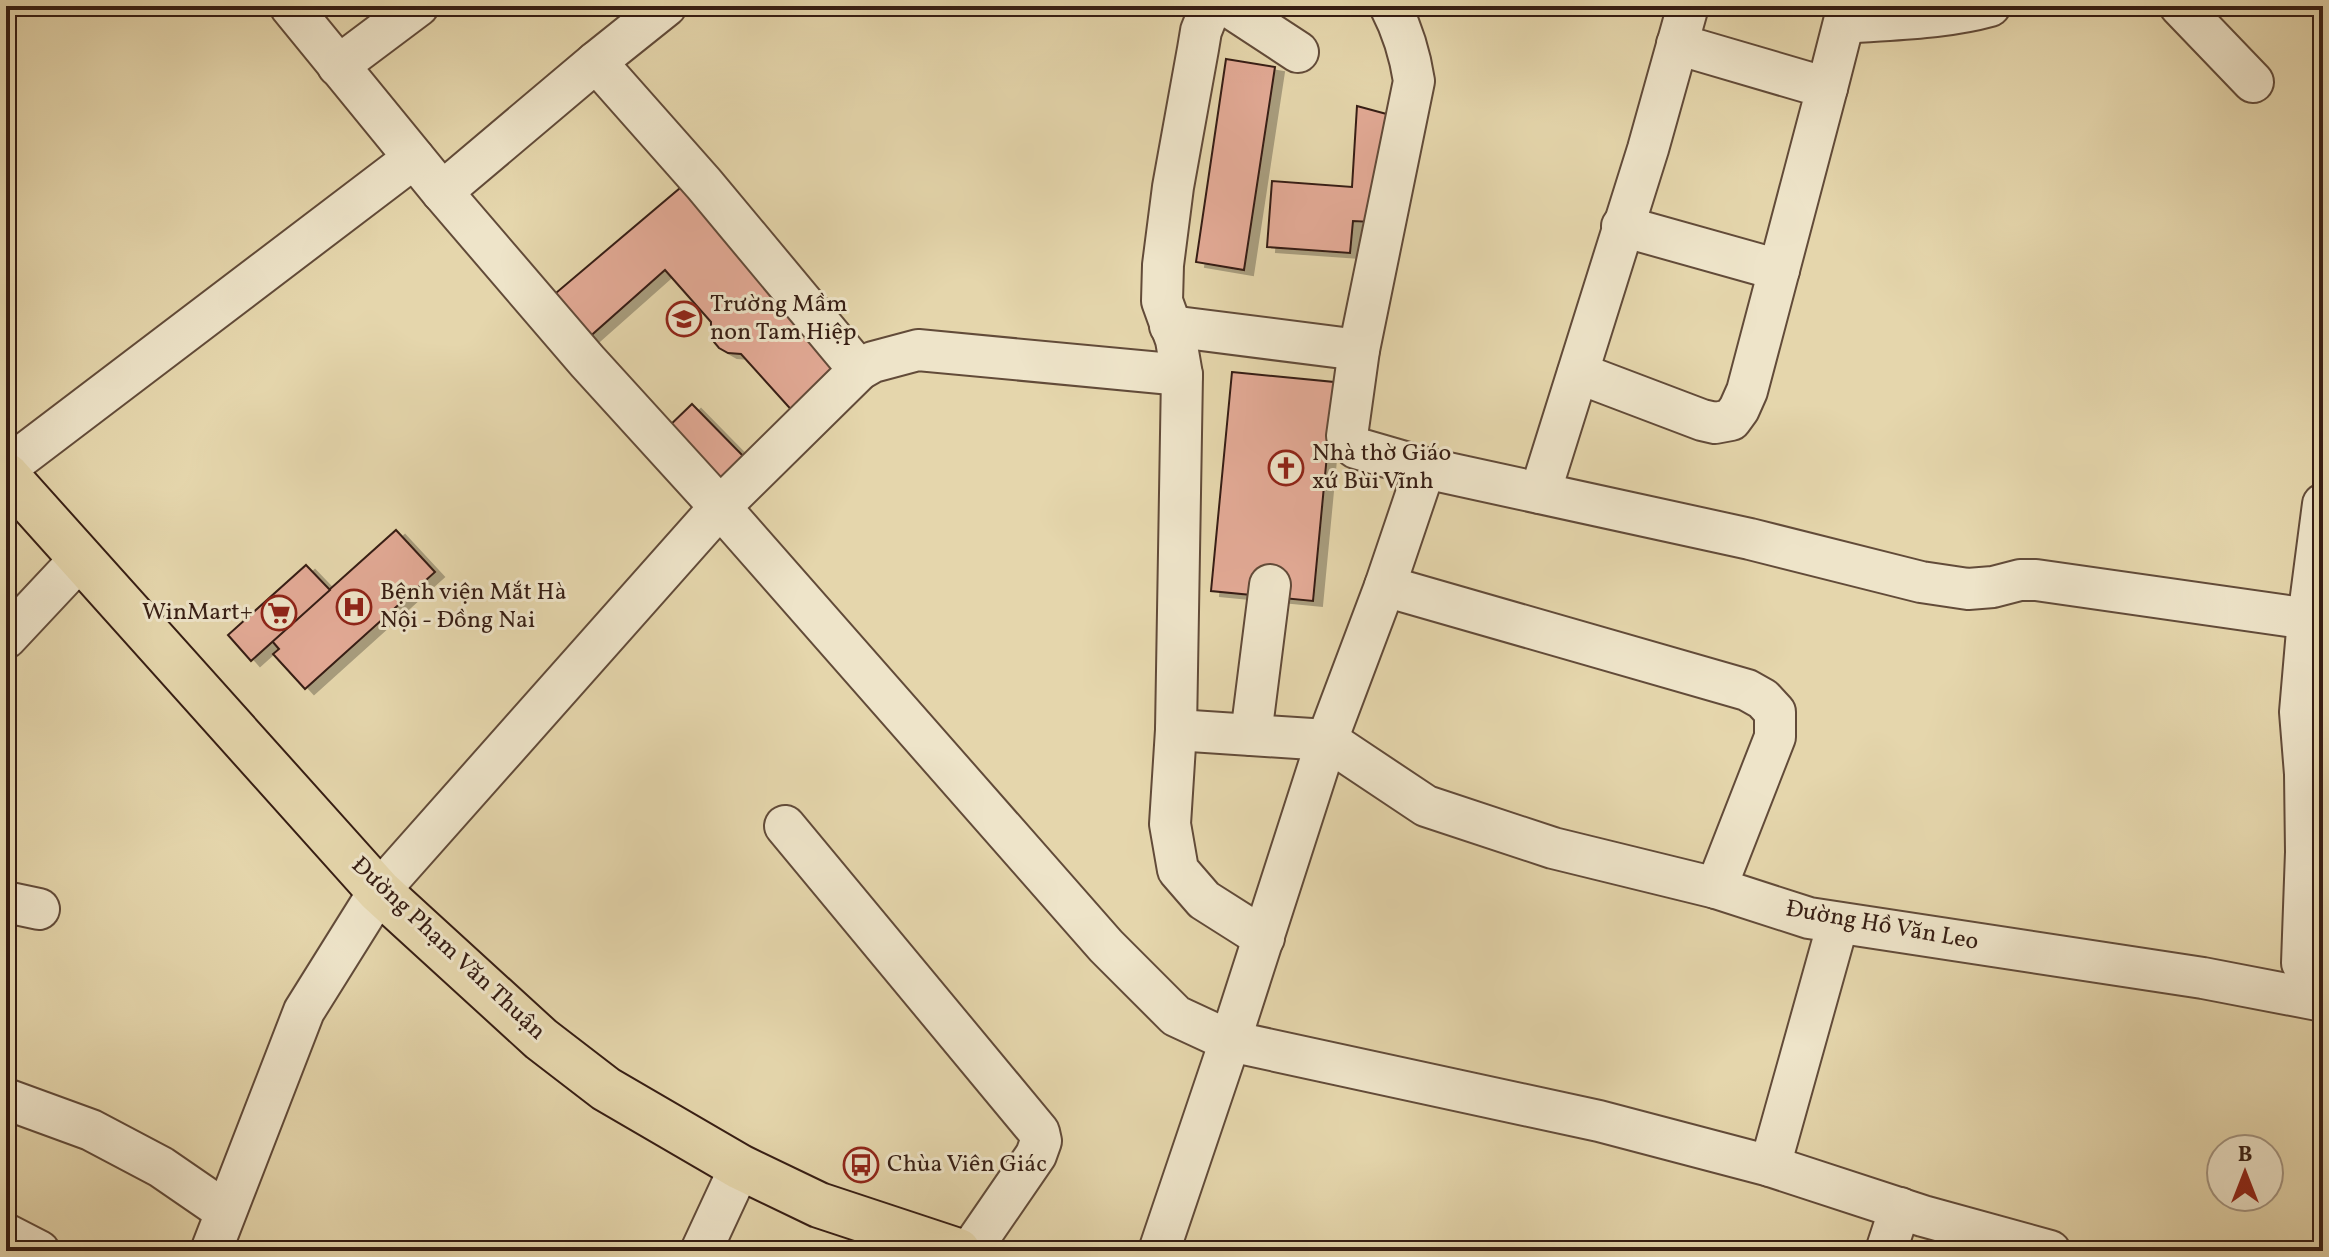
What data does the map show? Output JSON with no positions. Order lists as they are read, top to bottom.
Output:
{
  "streets": {
    "main road": ["Đường Phạm Văn Thuận"],
    "street": ["Đường Hồ Văn Leo"]
  },
  "places": {
    "school or university": ["Trường Mầm non Tam Hiệp"],
    "church": ["Nhà thờ Giáo xứ Bùi Vĩnh"],
    "hospital": ["Bệnh viện Mắt Hà Nội - Đồng Nai"],
    "supermarket": ["WinMart+"],
    "bus stop": ["Chùa Viên Giác"]
  },
  "north": "top"
}
